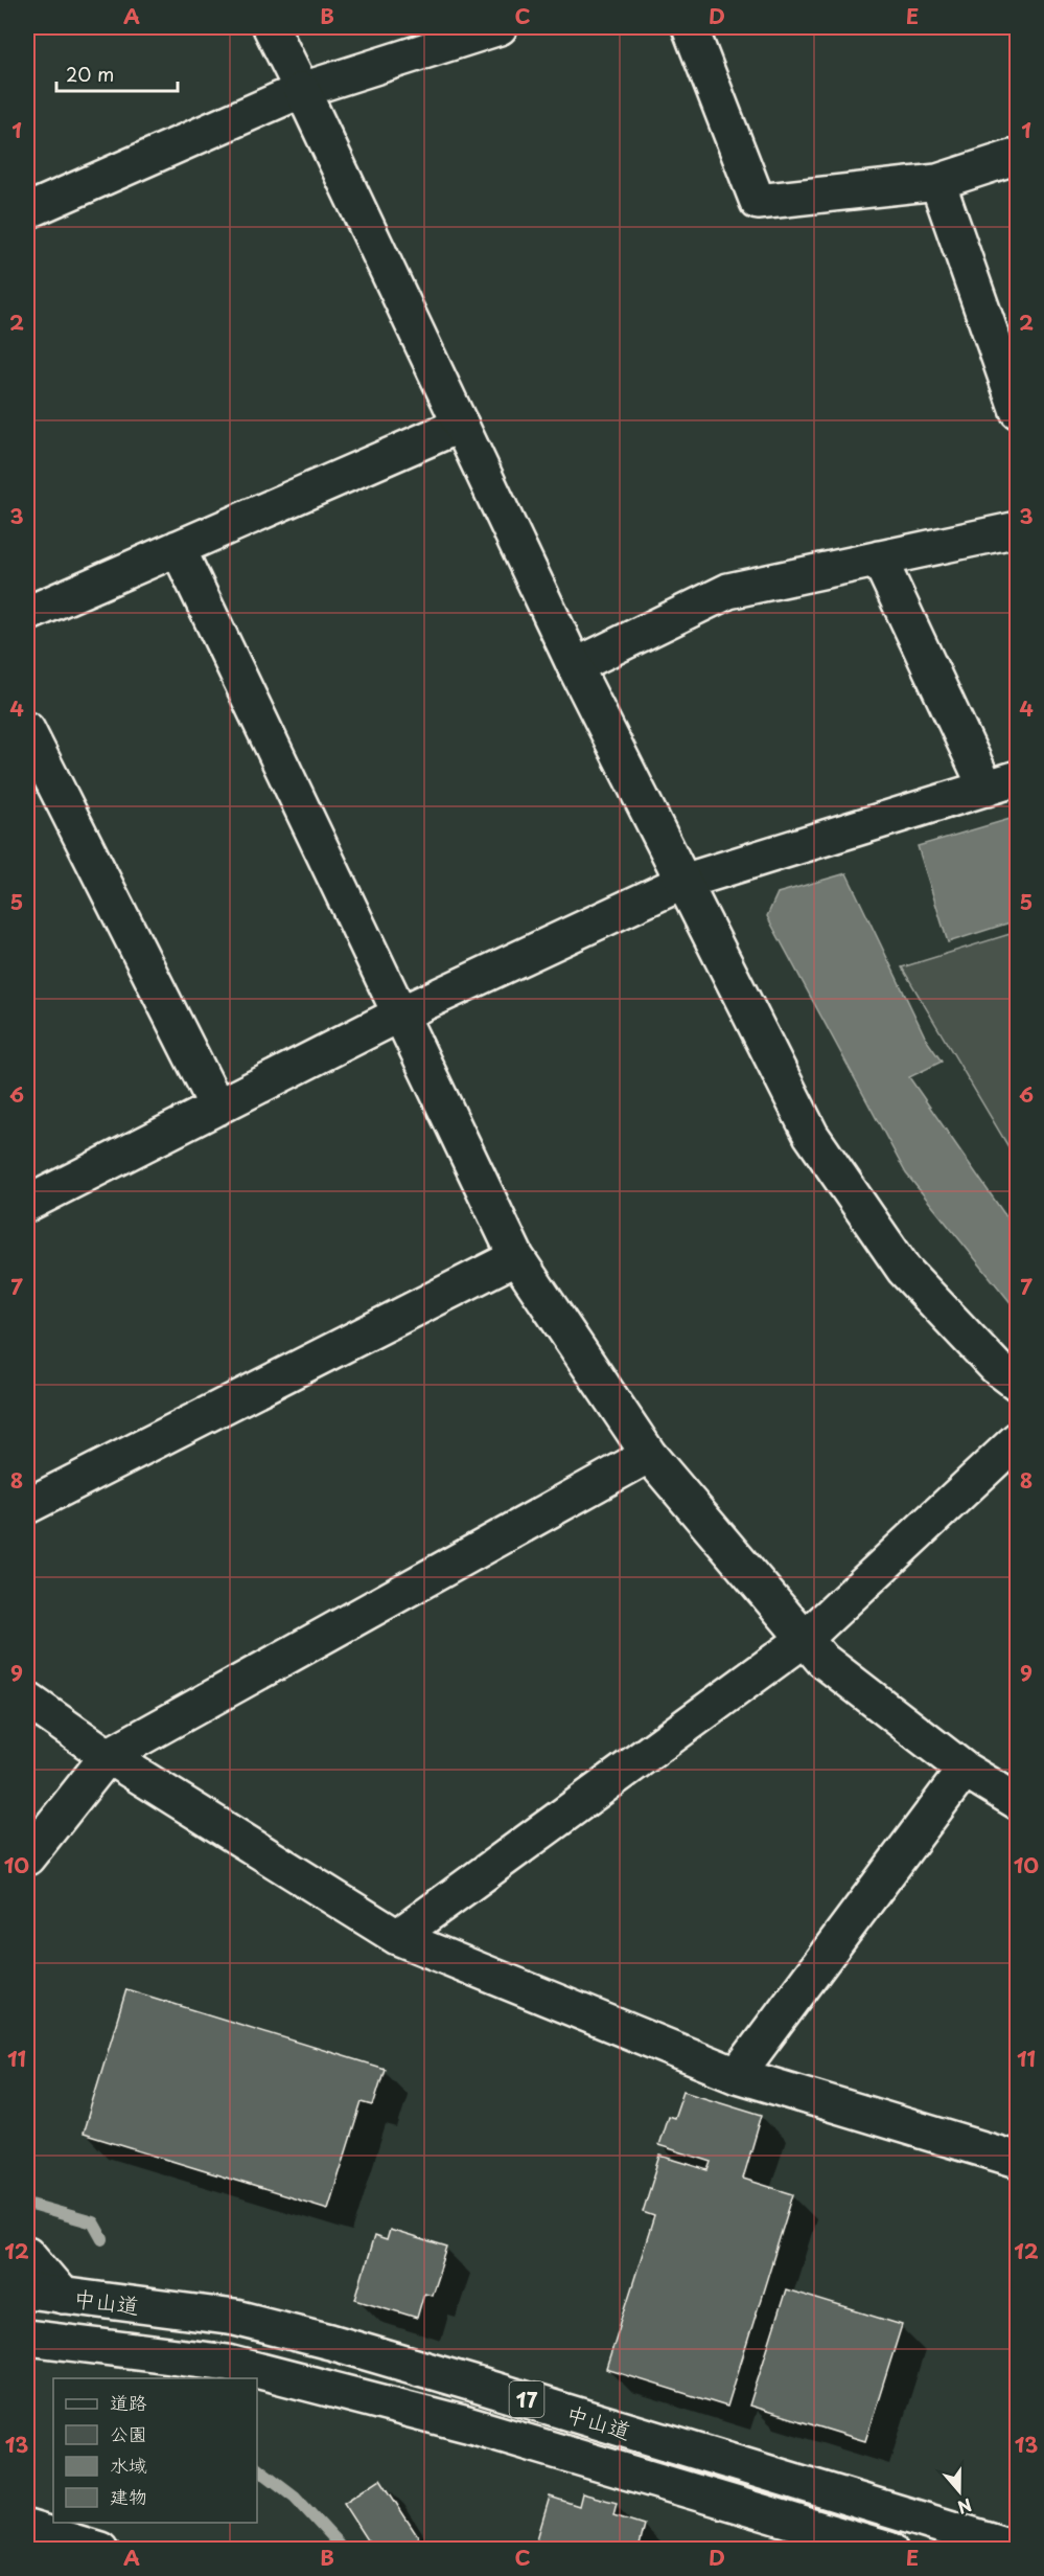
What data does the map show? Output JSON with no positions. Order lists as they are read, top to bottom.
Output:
{
  "streets": {
    "main road": ["中山道", "17"]
  },
  "legend": [
    "道路",
    "公園",
    "水域",
    "建物"
  ],
  "scale_bar": "20 m",
  "north": "bottom",
  "grid": {
    "columns": [
      "A",
      "B",
      "C",
      "D",
      "E"
    ],
    "rows": [
      "1",
      "2",
      "3",
      "4",
      "5",
      "6",
      "7",
      "8",
      "9",
      "10",
      "11",
      "12",
      "13"
    ]
  }
}
